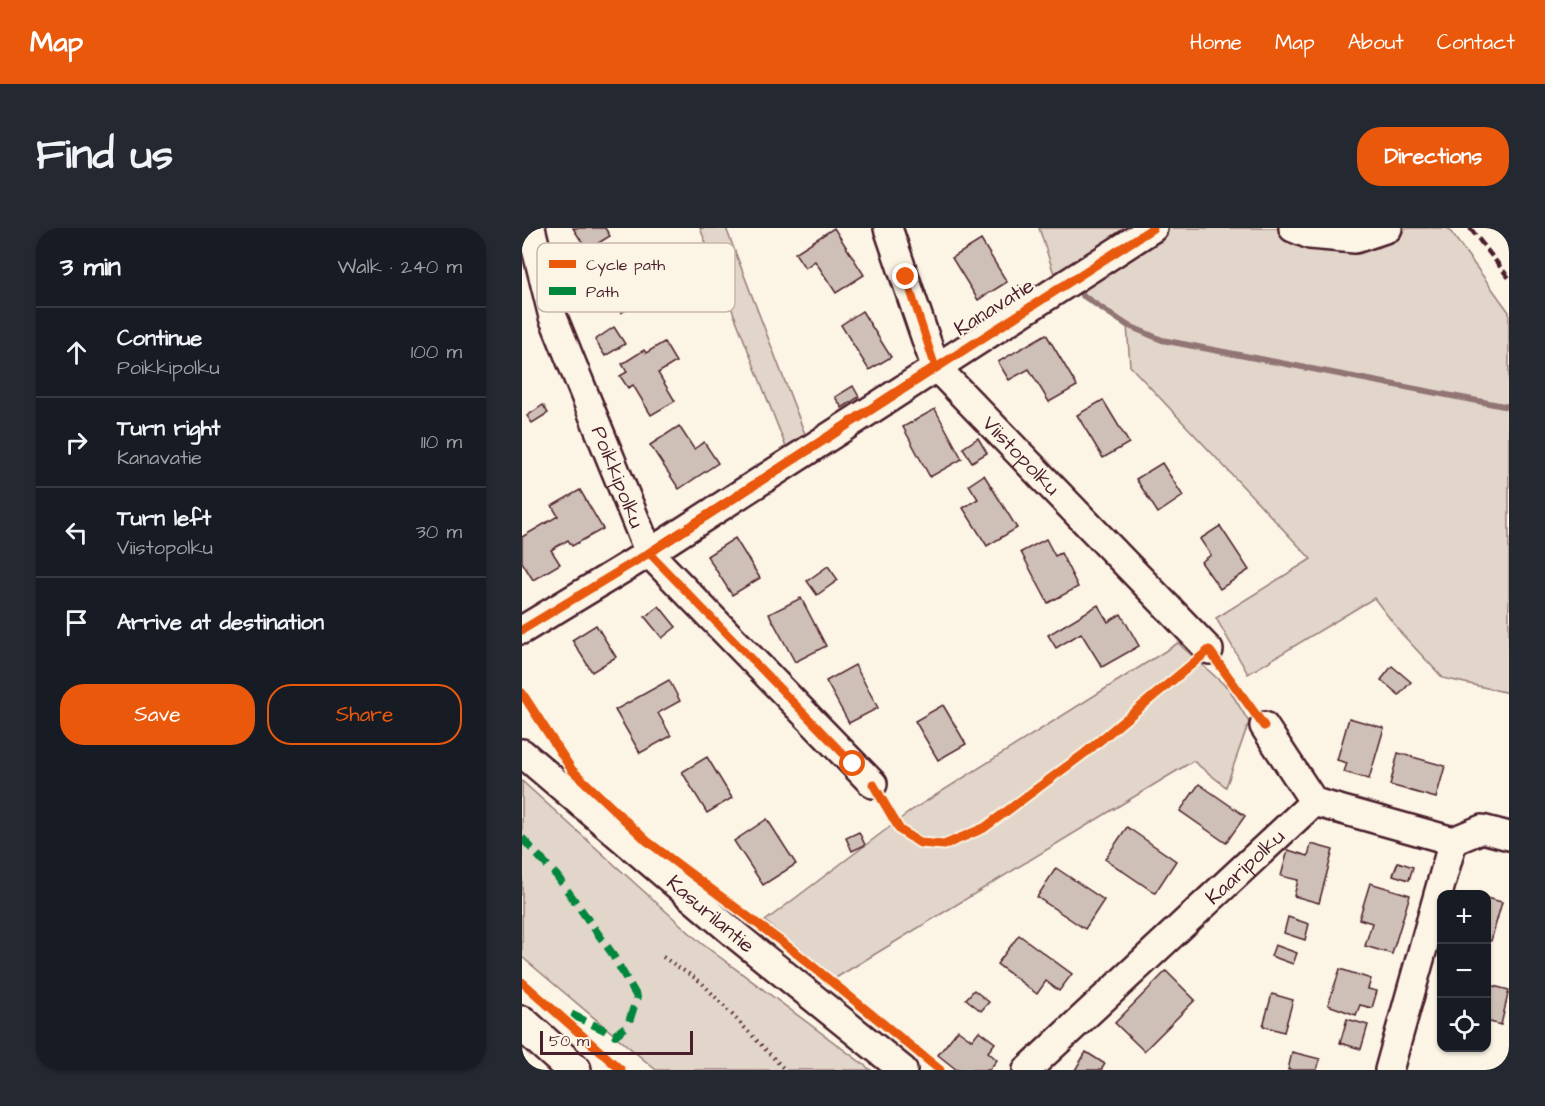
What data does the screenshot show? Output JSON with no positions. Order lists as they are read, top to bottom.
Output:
{
  "streets": {
    "street": [
      "Kanavatie",
      "Viistopolku",
      "Poikkipolku",
      "Kaaripolku",
      "Kasurilantie"
    ]
  },
  "crossings": [
    ["Kanavatie", "Viistopolku"],
    ["Kanavatie", "Poikkipolku"]
  ],
  "legend": ["Cycle path", "Path"],
  "scale_bar": "50 m",
  "page": {
    "header": "Map",
    "nav": [
      "Home",
      "Map",
      "About",
      "Contact"
    ],
    "title": "Find us",
    "buttons": [
      "Directions",
      ["Save", "Share"]
    ],
    "heading": ["3 min", "Walk · 240 m"],
    "list": [
      ["Continue", "Poikkipolku", "100 m"],
      ["Turn right", "Kanavatie", "110 m"],
      ["Turn left", "Viistopolku", "30 m"],
      "Arrive at destination"
    ],
    "map_buttons": ["+", "−"],
    "scale": "50 m"
  }
}
